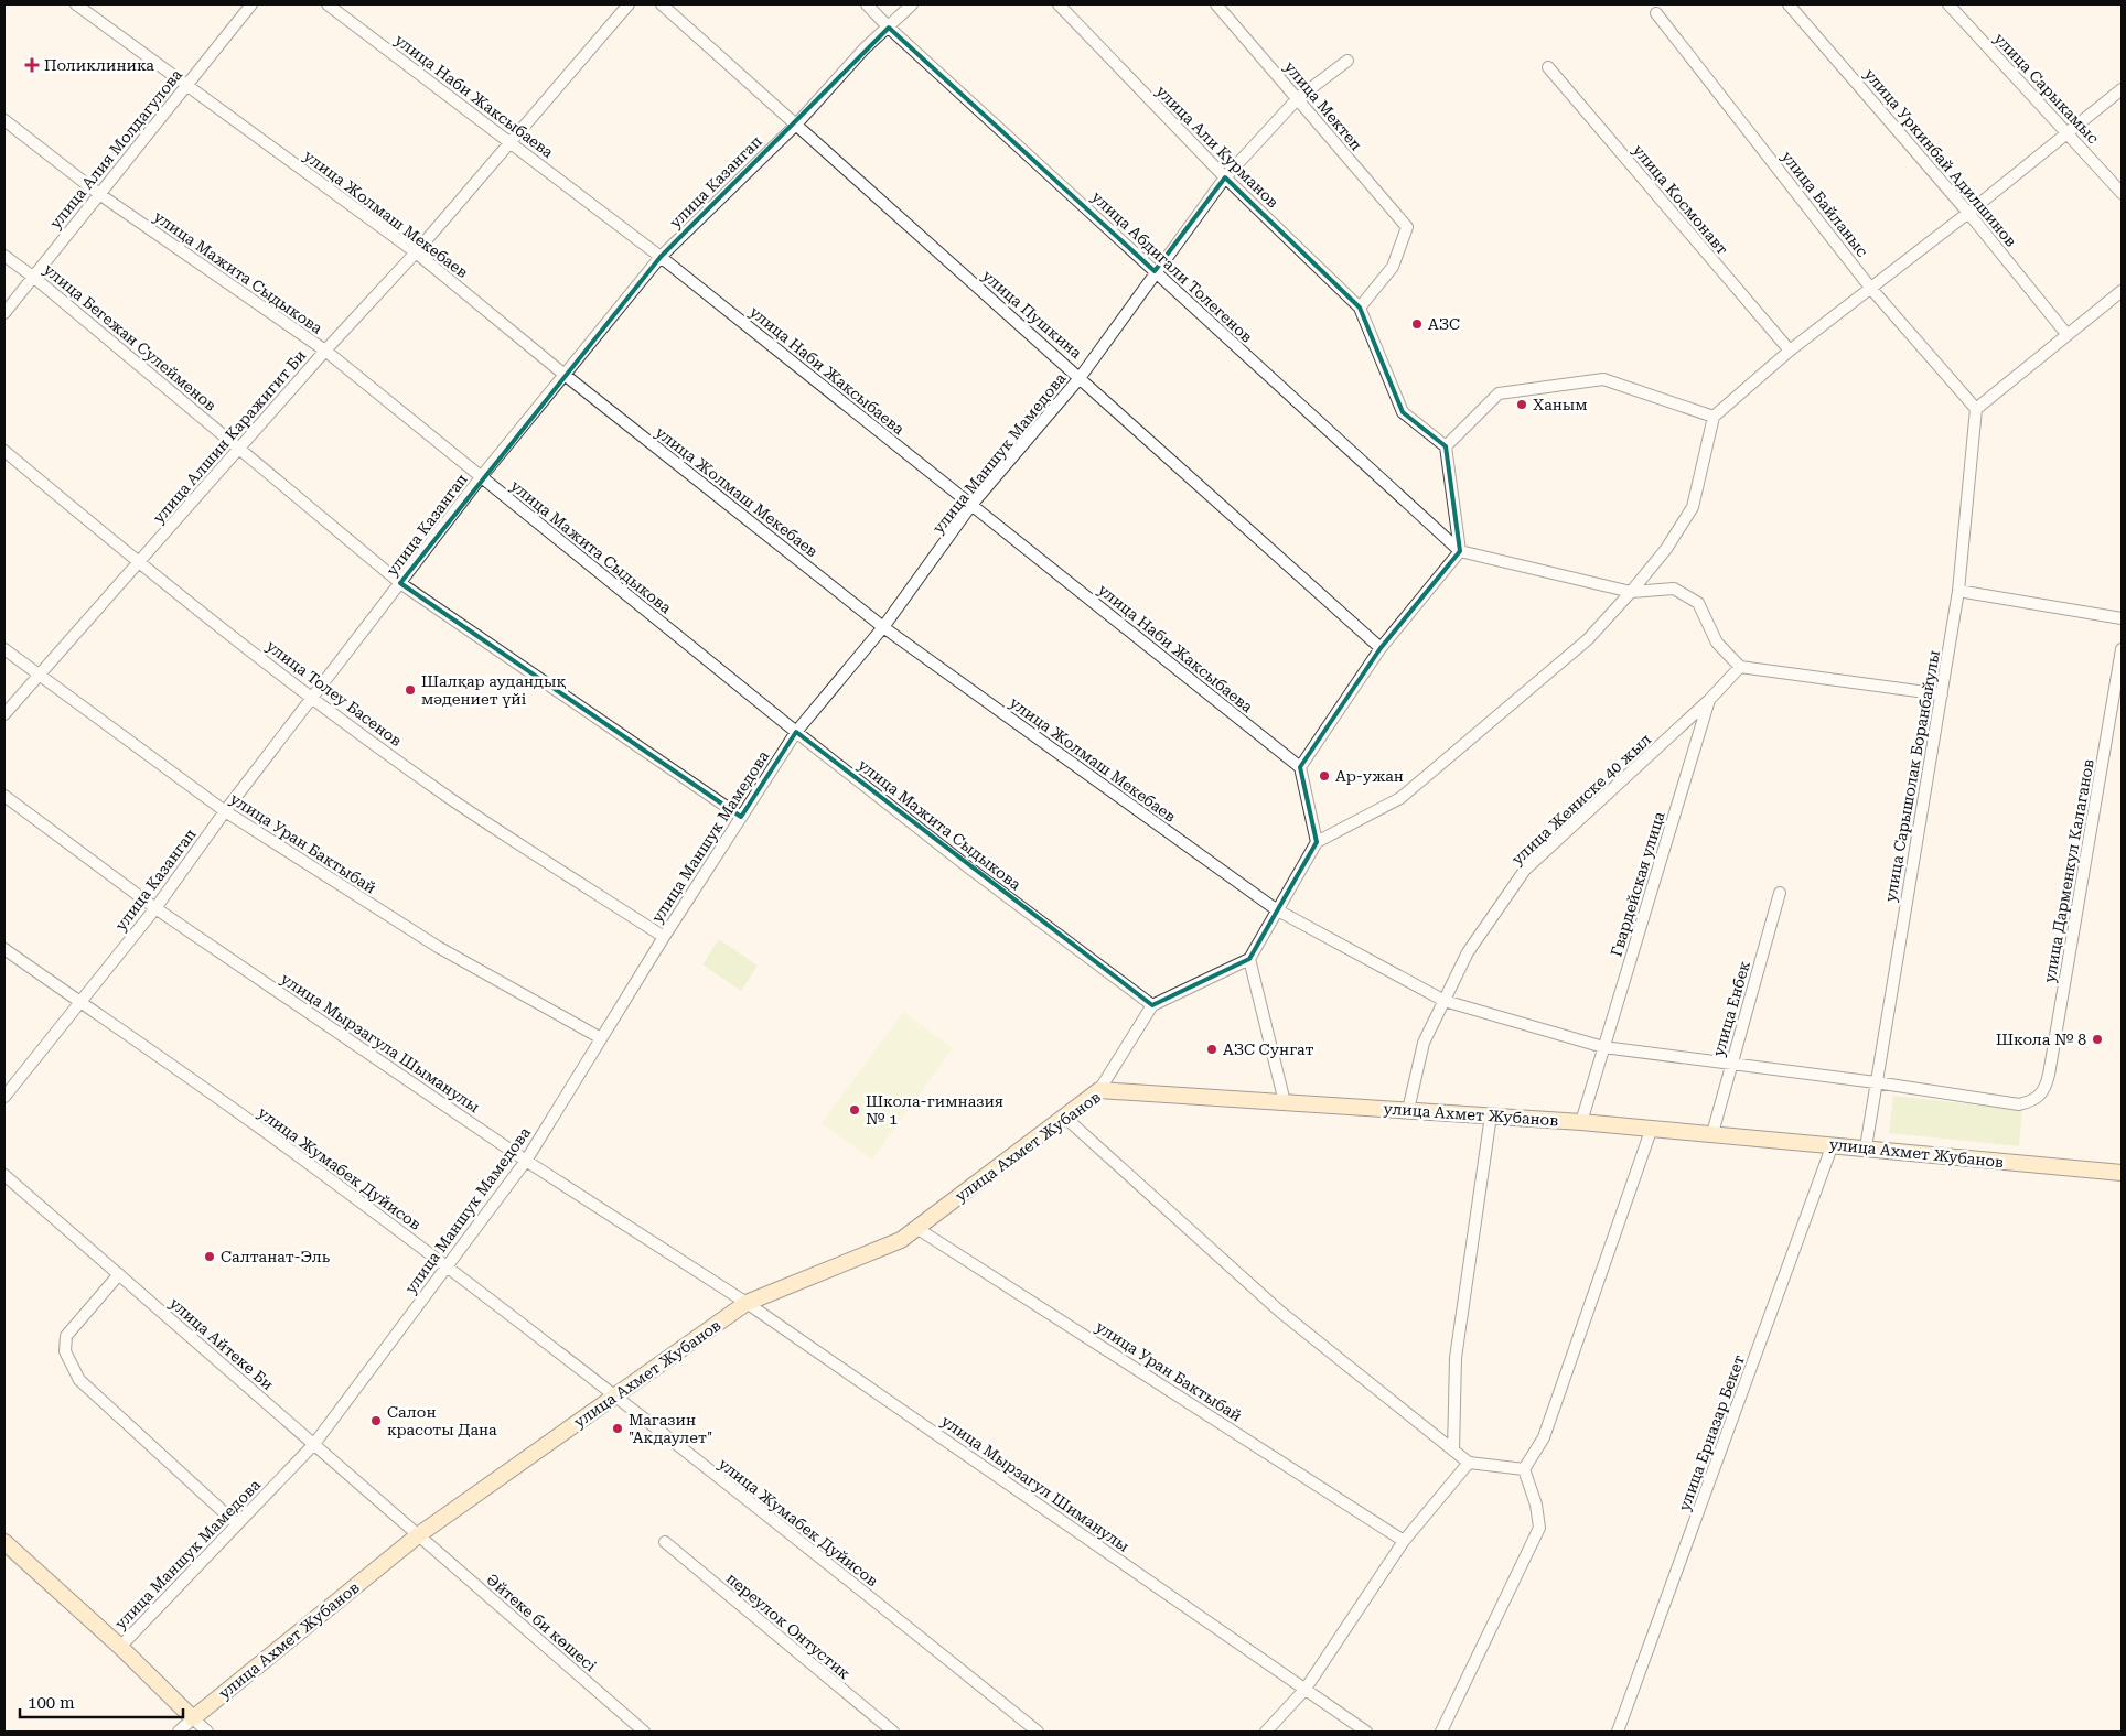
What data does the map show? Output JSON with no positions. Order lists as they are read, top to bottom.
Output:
{
  "streets": {
    "main road": ["улица Ахмет Жубанов"],
    "street": [
      "улица Сарыкамыс",
      "улица Наби Жаксыбаева",
      "улица Мектеп",
      "улица Али Курманов",
      "улица Алия Молдагулова",
      "улица Уркинбай Адилшинов",
      "улица Казангап",
      "улица Космонавт",
      "улица Байланыс",
      "улица Жолмаш Мекебаев",
      "улица Абдигали Толегенов",
      "улица Мажита Сыдыкова",
      "улица Пушкина",
      "улица Бегежан Сулейменов",
      "улица Алшин Каражигит Би",
      "улица Маншук Мамедова",
      "улица Толеу Басенов",
      "улица Сарышолак Боранбайулы",
      "улица Жениске 40 жыл",
      "улица Уран Бактыбай",
      "улица Дарменкул Калаганов",
      "Гвардейская улица",
      "улица Енбек",
      "улица Мырзагула Шыманулы",
      "улица Жумабек Дуйисов",
      "улица Айтеке Би",
      "улица Ерназар Бекет",
      "улица Мырзагул Шиманулы",
      "Әйтеке би көшесі",
      "переулок Онтустик"
    ]
  },
  "crossings": [
    ["улица Наби Жаксыбаева", "улица Казангап"],
    ["улица Наби Жаксыбаева", "улица Алшин Каражигит Би"],
    ["улица Наби Жаксыбаева", "улица Маншук Мамедова"],
    ["улица Мектеп", "улица Али Курманов"],
    ["улица Мектеп", "улица Маншук Мамедова"],
    ["улица Али Курманов", "улица Маншук Мамедова"],
    ["улица Алия Молдагулова", "улица Жолмаш Мекебаев"],
    ["улица Алия Молдагулова", "улица Мажита Сыдыкова"],
    ["улица Алия Молдагулова", "улица Бегежан Сулейменов"],
    ["улица Казангап", "улица Жолмаш Мекебаев"],
    ["улица Казангап", "улица Абдигали Толегенов"],
    ["улица Казангап", "улица Мажита Сыдыкова"],
    ["улица Казангап", "улица Пушкина"],
    ["улица Казангап", "улица Бегежан Сулейменов"],
    ["улица Казангап", "улица Толеу Басенов"],
    ["улица Казангап", "улица Уран Бактыбай"],
    ["улица Казангап", "улица Мырзагула Шыманулы"],
    ["улица Казангап", "улица Жумабек Дуйисов"],
    ["улица Байланыс", "улица Сарышолак Боранбайулы"],
    ["улица Жолмаш Мекебаев", "улица Алшин Каражигит Би"],
    ["улица Жолмаш Мекебаев", "улица Маншук Мамедова"],
    ["улица Жолмаш Мекебаев", "улица Сарышолак Боранбайулы"],
    ["улица Жолмаш Мекебаев", "улица Жениске 40 жыл"],
    ["улица Жолмаш Мекебаев", "улица Дарменкул Калаганов"],
    ["улица Жолмаш Мекебаев", "Гвардейская улица"],
    ["улица Жолмаш Мекебаев", "улица Енбек"],
    ["улица Абдигали Толегенов", "улица Маншук Мамедова"],
    ["улица Мажита Сыдыкова", "улица Алшин Каражигит Би"],
    ["улица Мажита Сыдыкова", "улица Маншук Мамедова"],
    ["улица Пушкина", "улица Маншук Мамедова"],
    ["улица Бегежан Сулейменов", "улица Алшин Каражигит Би"],
    ["улица Бегежан Сулейменов", "улица Маншук Мамедова"],
    ["улица Алшин Каражигит Би", "улица Толеу Басенов"],
    ["улица Алшин Каражигит Би", "улица Уран Бактыбай"],
    ["улица Маншук Мамедова", "улица Толеу Басенов"],
    ["улица Маншук Мамедова", "улица Уран Бактыбай"],
    ["улица Маншук Мамедова", "улица Мырзагула Шыманулы"],
    ["улица Маншук Мамедова", "улица Жумабек Дуйисов"],
    ["улица Маншук Мамедова", "улица Айтеке Би"],
    ["улица Сарышолак Боранбайулы", "улица Ахмет Жубанов"],
    ["улица Жениске 40 жыл", "Гвардейская улица"],
    ["улица Жениске 40 жыл", "улица Ахмет Жубанов"],
    ["улица Уран Бактыбай", "улица Ахмет Жубанов"],
    ["Гвардейская улица", "улица Ахмет Жубанов"],
    ["улица Енбек", "улица Ахмет Жубанов"],
    ["улица Мырзагула Шыманулы", "улица Ахмет Жубанов"],
    ["улица Мырзагула Шыманулы", "улица Мырзагул Шиманулы"],
    ["улица Ахмет Жубанов", "улица Жумабек Дуйисов"],
    ["улица Ахмет Жубанов", "улица Айтеке Би"],
    ["улица Ахмет Жубанов", "улица Ерназар Бекет"],
    ["улица Ахмет Жубанов", "улица Мырзагул Шиманулы"],
    ["улица Ахмет Жубанов", "Әйтеке би көшесі"],
    ["улица Айтеке Би", "Әйтеке би көшесі"]
  ],
  "places": {
    "health": ["Поликлиника"],
    "other": [
      "АЗС",
      "Ханым",
      "Шалқар аудандық мәдениет үйі",
      "Ар-ужан",
      "Школа № 8",
      "АЗС Сунгат",
      "Школа-гимназия № 1",
      "Салтанат-Эль",
      "Салон красоты Дана",
      "Магазин \"Акдаулет\""
    ]
  },
  "scale_bar": "100 m"
}
